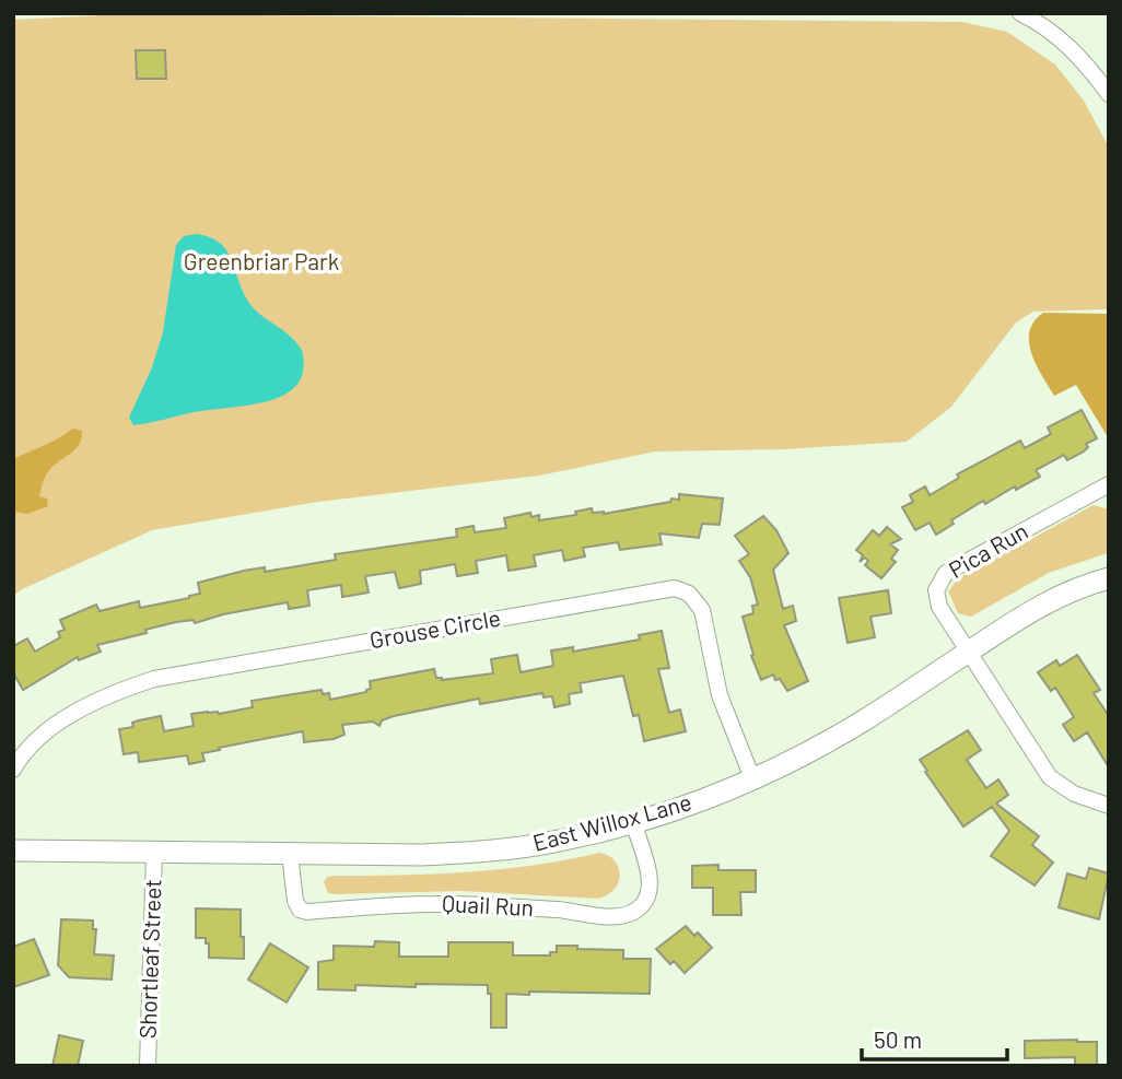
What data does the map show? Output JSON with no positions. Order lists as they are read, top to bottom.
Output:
{
  "streets": {
    "main road": ["East Willox Lane"],
    "street": [
      "Pica Run",
      "Grouse Circle",
      "Quail Run",
      "Shortleaf Street"
    ]
  },
  "crossings": [
    ["Pica Run", "East Willox Lane"],
    ["Grouse Circle", "East Willox Lane"],
    ["East Willox Lane", "Quail Run"],
    ["East Willox Lane", "Shortleaf Street"]
  ],
  "parks": ["Greenbriar Park"],
  "scale_bar": "50 m"
}
